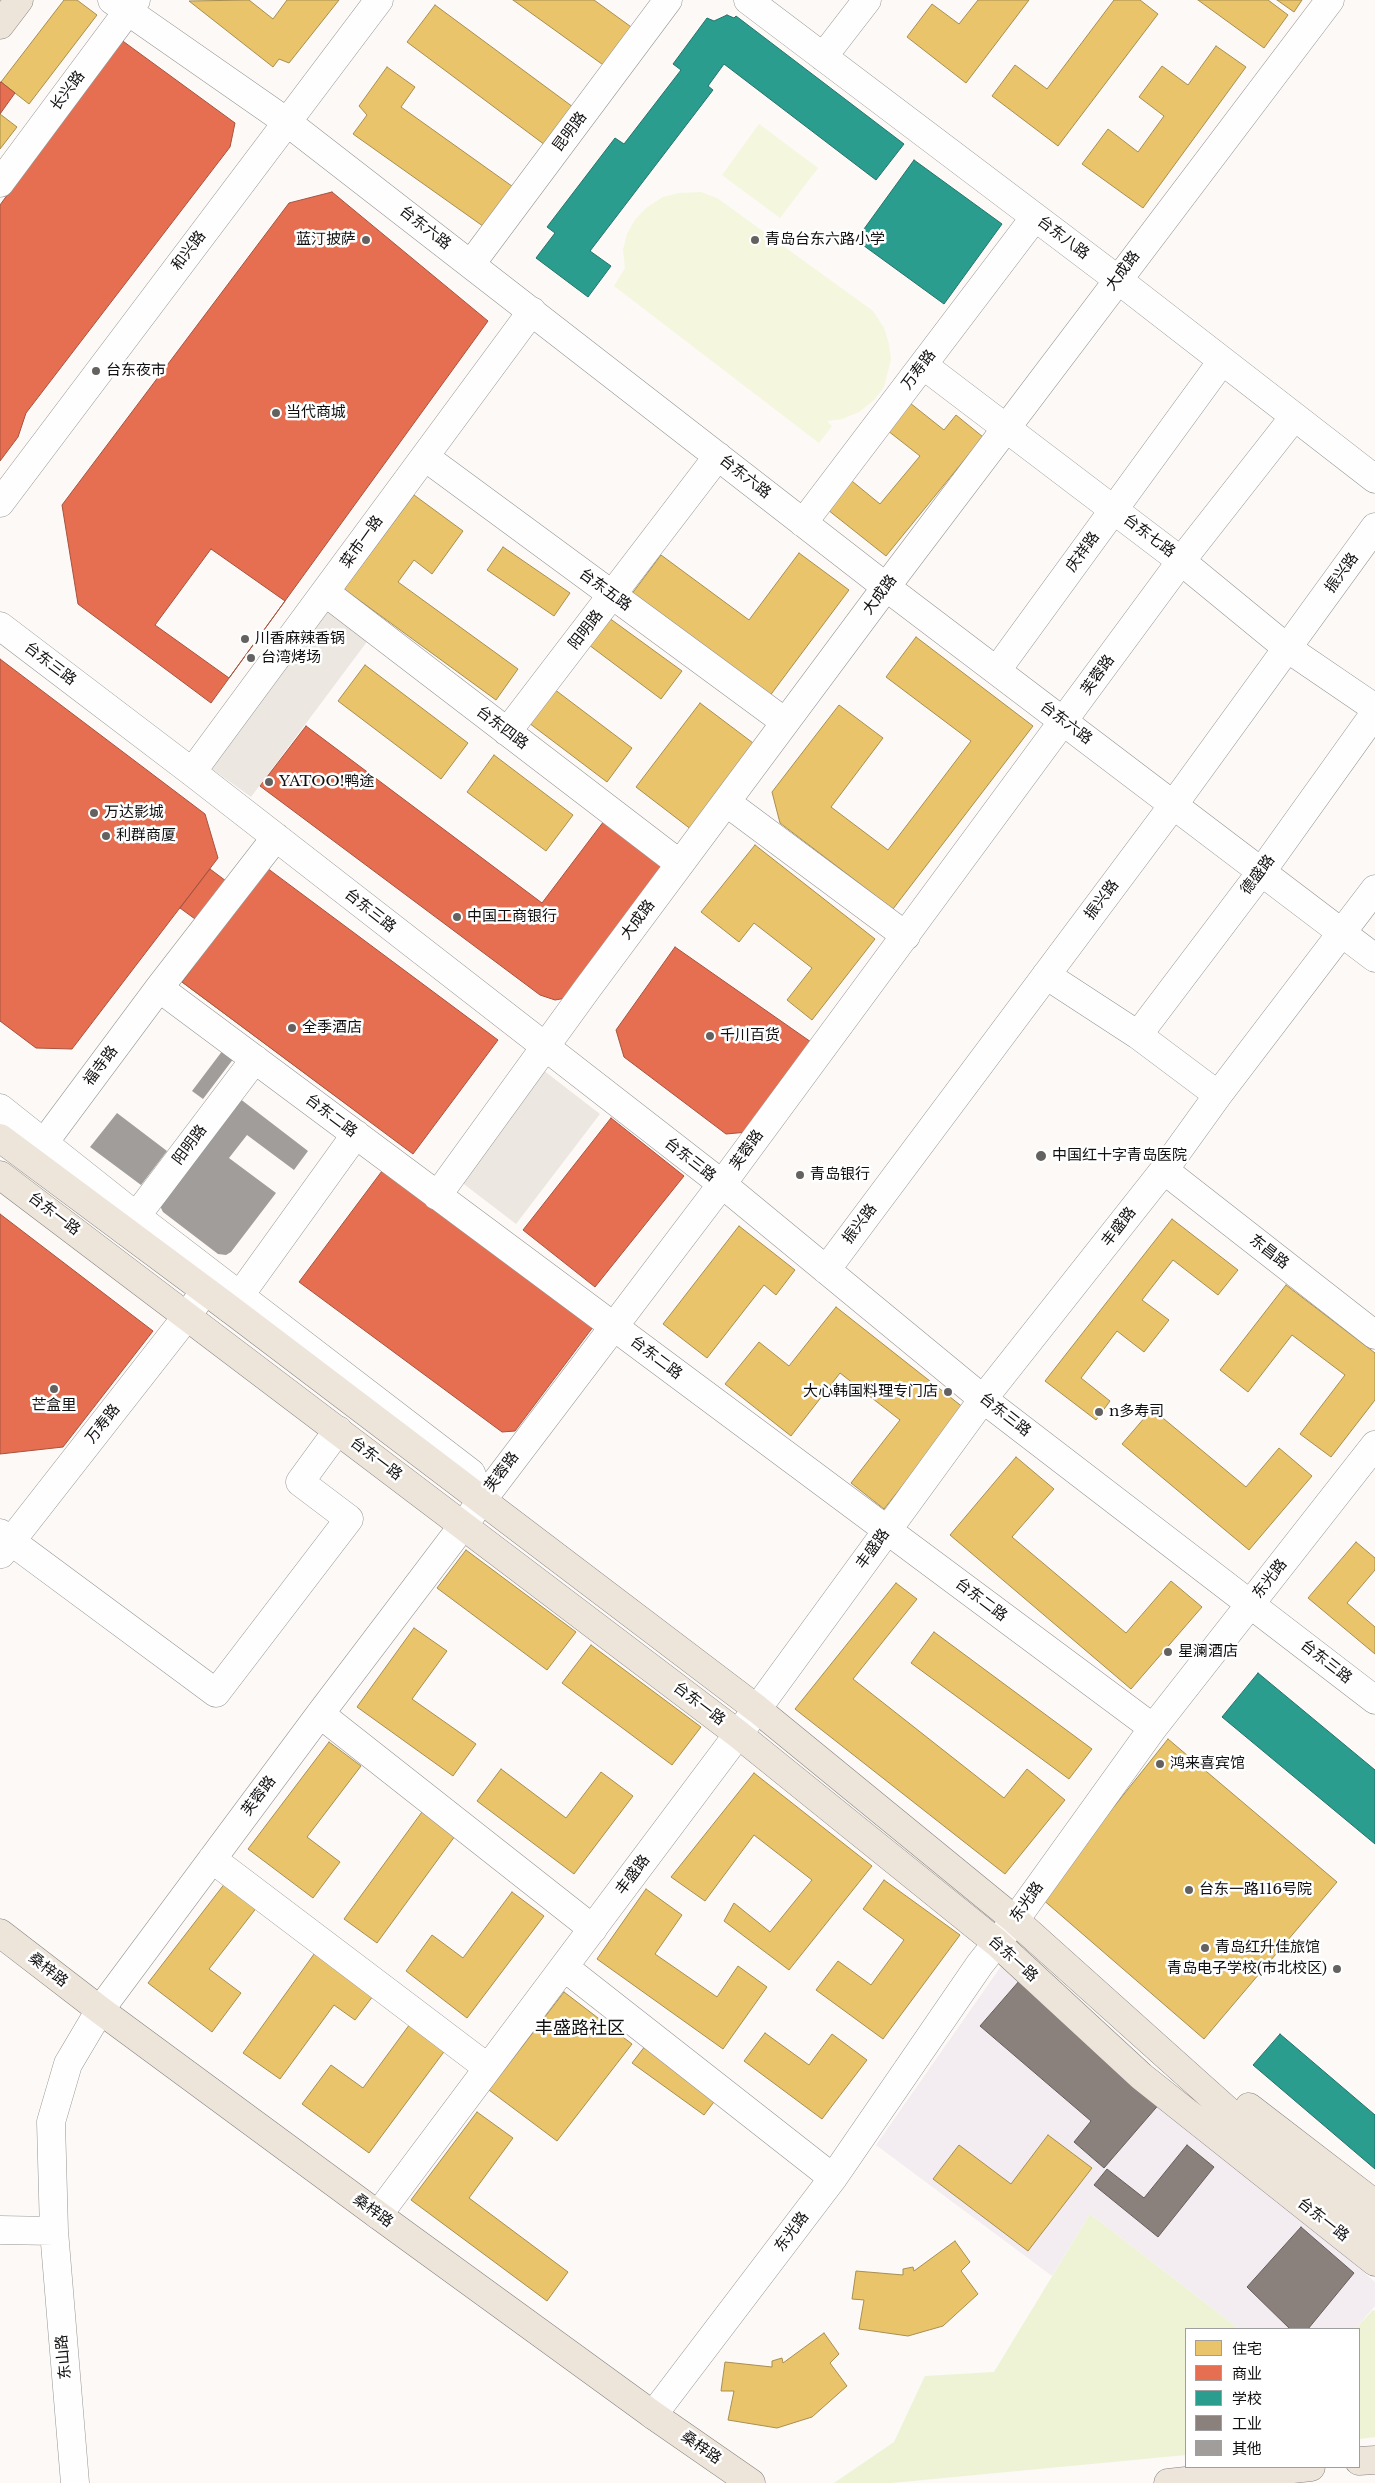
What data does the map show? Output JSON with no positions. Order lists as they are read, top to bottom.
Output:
{
  "streets": {
    "main road": ["台东一路", "桑梓路"],
    "street": [
      "长兴路",
      "昆明路",
      "台东六路",
      "台东八路",
      "和兴路",
      "大成路",
      "万寿路",
      "台东七路",
      "菜市一路",
      "庆祥路",
      "振兴路",
      "台东五路",
      "阳明路",
      "台东三路",
      "芙蓉路",
      "台东四路",
      "德盛路",
      "福寺路",
      "台东二路",
      "丰盛路",
      "东昌路",
      "东光路",
      "东山路"
    ]
  },
  "crossings": [
    ["长兴路", "台东六路"],
    ["昆明路", "台东六路"],
    ["台东六路", "和兴路"],
    ["台东六路", "大成路"],
    ["台东六路", "万寿路"],
    ["台东六路", "菜市一路"],
    ["台东六路", "庆祥路"],
    ["台东六路", "振兴路"],
    ["台东六路", "阳明路"],
    ["台东六路", "芙蓉路"],
    ["台东六路", "德盛路"],
    ["台东六路", "丰盛路"],
    ["台东八路", "大成路"],
    ["台东八路", "万寿路"],
    ["台东八路", "庆祥路"],
    ["台东八路", "芙蓉路"],
    ["大成路", "台东七路"],
    ["大成路", "台东五路"],
    ["大成路", "台东三路"],
    ["大成路", "台东四路"],
    ["大成路", "台东二路"],
    ["万寿路", "台东七路"],
    ["万寿路", "台东一路"],
    ["台东七路", "庆祥路"],
    ["台东七路", "振兴路"],
    ["台东七路", "芙蓉路"],
    ["菜市一路", "台东五路"],
    ["菜市一路", "台东三路"],
    ["菜市一路", "台东四路"],
    ["振兴路", "台东三路"],
    ["台东五路", "阳明路"],
    ["阳明路", "台东四路"],
    ["阳明路", "台东二路"],
    ["阳明路", "台东一路"],
    ["台东三路", "芙蓉路"],
    ["台东三路", "福寺路"],
    ["台东三路", "丰盛路"],
    ["台东三路", "东光路"],
    ["芙蓉路", "台东二路"],
    ["芙蓉路", "台东一路"],
    ["芙蓉路", "桑梓路"],
    ["芙蓉路", "东山路"],
    ["福寺路", "台东二路"],
    ["台东二路", "丰盛路"],
    ["台东二路", "东光路"],
    ["台东一路", "丰盛路"],
    ["台东一路", "东光路"],
    ["丰盛路", "东昌路"],
    ["丰盛路", "桑梓路"],
    ["东光路", "桑梓路"],
    ["桑梓路", "东山路"]
  ],
  "districts": ["丰盛路社区"],
  "places": [
    "蓝汀披萨",
    "青岛台东六路小学",
    "台东夜市",
    "当代商城",
    "川香麻辣香锅",
    "台湾烤场",
    "YATOO!鸭途",
    "万达影城",
    "利群商厦",
    "中国工商银行",
    "全季酒店",
    "千川百货",
    "中国红十字青岛医院",
    "青岛银行",
    "芒盒里",
    "大心韩国料理专门店",
    "n多寿司",
    "星澜酒店",
    "鸿来喜宾馆",
    "台东一路116号院",
    "青岛红升佳旅馆",
    "青岛电子学校(市北校区)"
  ],
  "legend": [
    "住宅",
    "商业",
    "学校",
    "工业",
    "其他"
  ]
}
